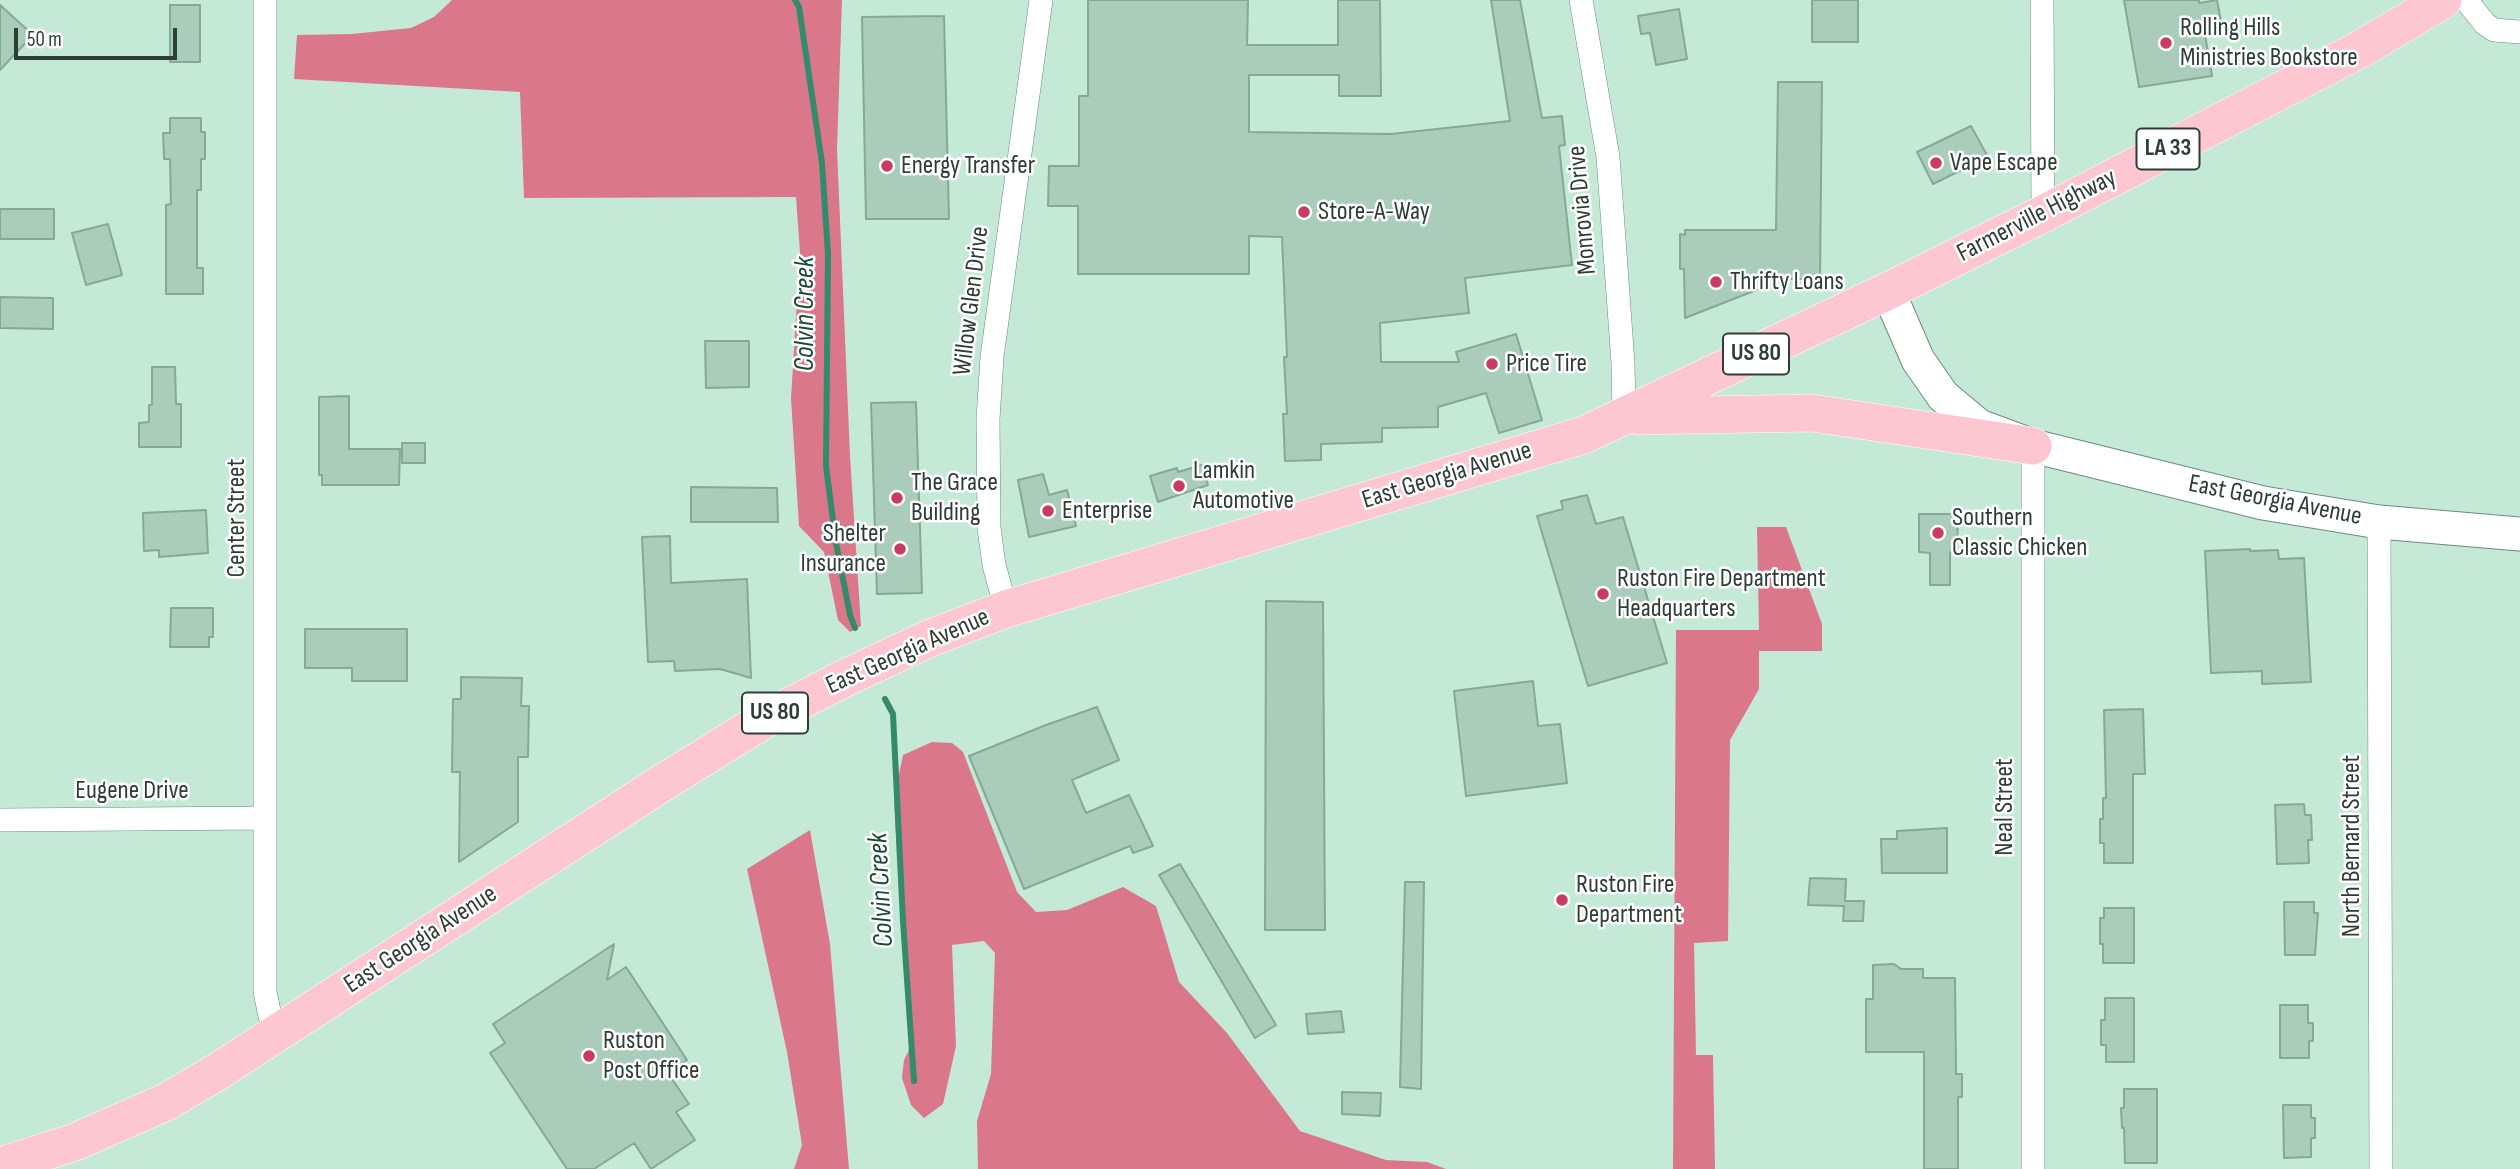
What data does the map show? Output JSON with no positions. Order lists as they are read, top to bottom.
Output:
{
  "streets": {
    "main road": [
      "LA 33",
      "Farmerville Highway",
      "US 80",
      "East Georgia Avenue"
    ],
    "street": [
      "Monrovia Drive",
      "Willow Glen Drive",
      "Center Street",
      "Eugene Drive",
      "Neal Street",
      "North Bernard Street"
    ]
  },
  "crossings": [
    ["Monrovia Drive", "East Georgia Avenue"],
    ["Farmerville Highway", "East Georgia Avenue"],
    ["Willow Glen Drive", "East Georgia Avenue"],
    ["East Georgia Avenue", "Center Street"],
    ["East Georgia Avenue", "Neal Street"],
    ["East Georgia Avenue", "North Bernard Street"],
    ["Center Street", "Eugene Drive"]
  ],
  "water": ["Colvin Creek"],
  "places": [
    "Rolling Hills Ministries Bookstore",
    "Vape Escape",
    "Energy Transfer",
    "Store-A-Way",
    "Thrifty Loans",
    "Price Tire",
    "Lamkin Automotive",
    "The Grace Building",
    "Enterprise",
    "Southern Classic Chicken",
    "Shelter Insurance",
    "Ruston Fire Department Headquarters",
    "Ruston Fire Department",
    "Ruston Post Office"
  ],
  "scale_bar": "50 m"
}
